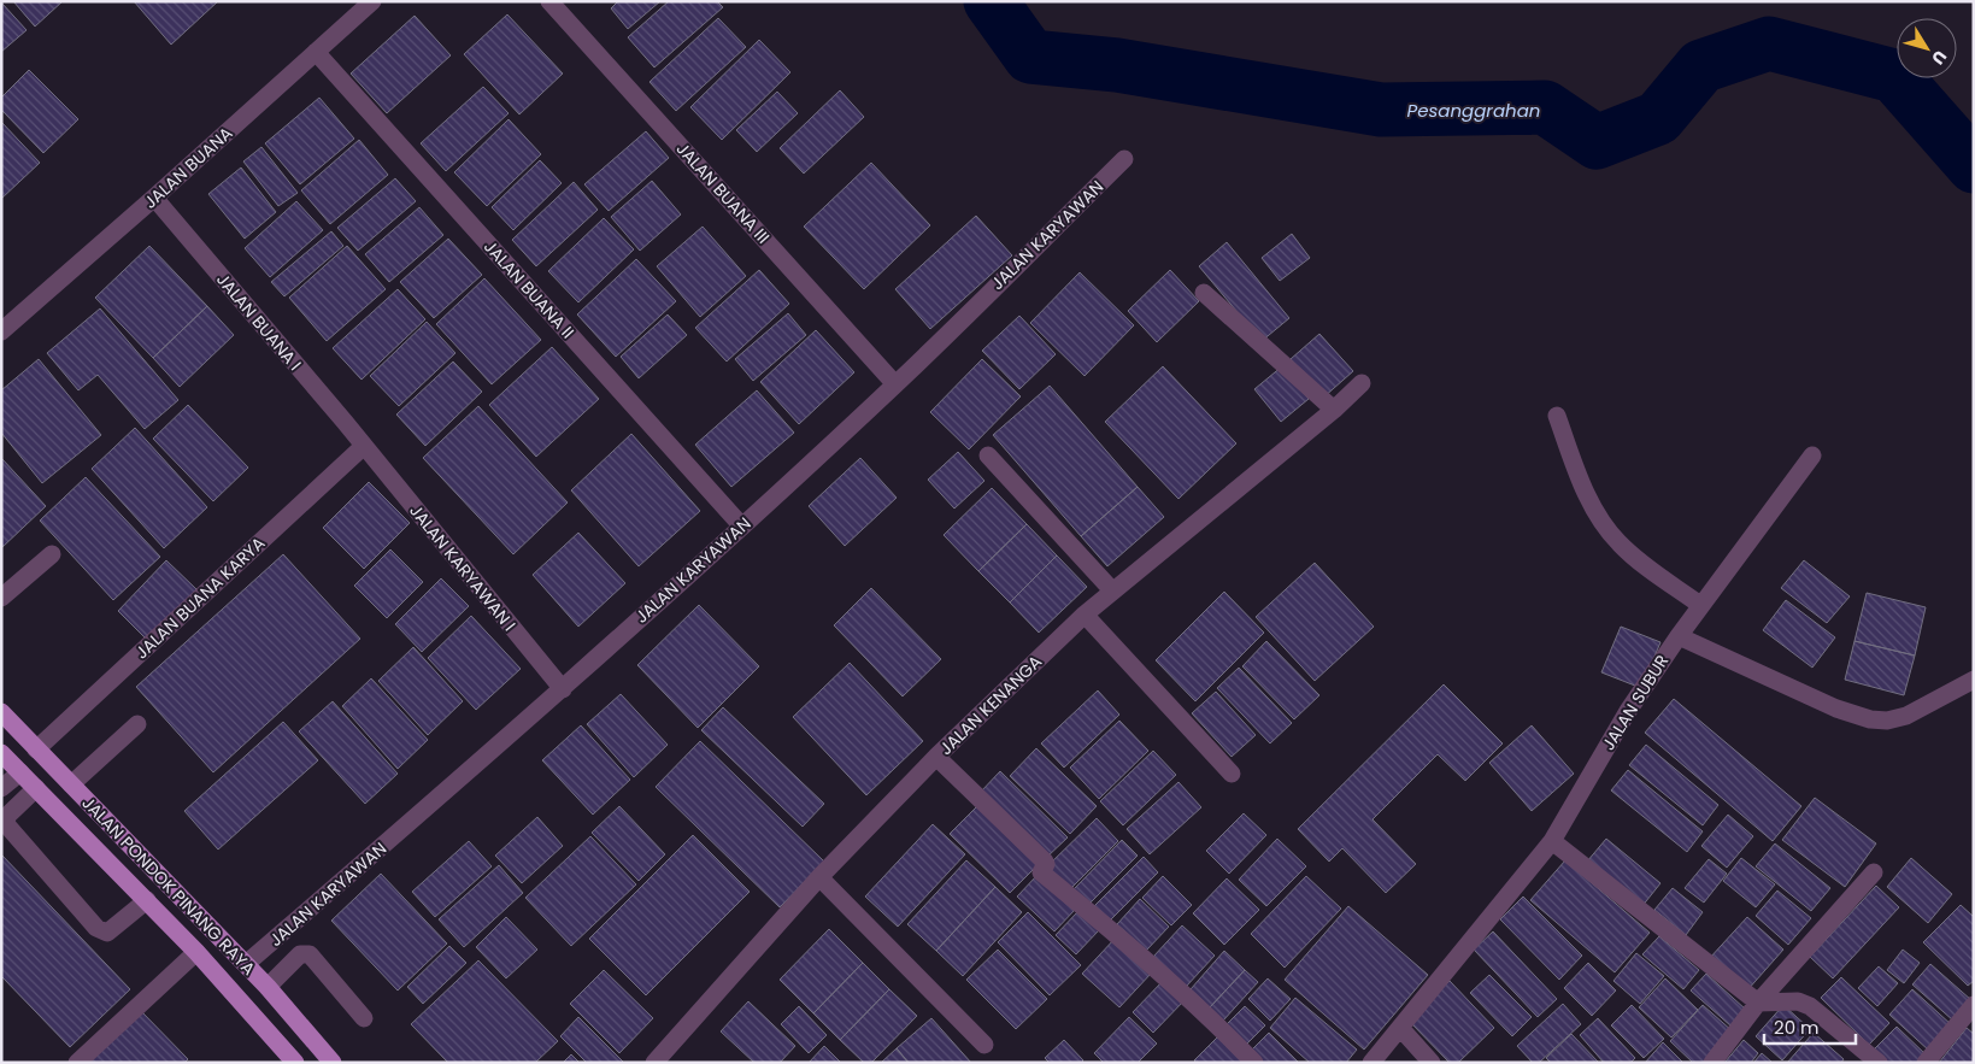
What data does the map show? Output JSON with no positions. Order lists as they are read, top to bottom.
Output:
{
  "streets": {
    "main road": ["JALAN PONDOK PINANG RAYA"],
    "street": [
      "JALAN BUANA",
      "JALAN BUANA III",
      "JALAN KARYAWAN",
      "JALAN BUANA II",
      "JALAN BUANA I",
      "JALAN KARYAWAN I",
      "JALAN BUANA KARYA",
      "JALAN SUBUR",
      "JALAN KENANGA"
    ]
  },
  "crossings": [
    ["JALAN BUANA", "JALAN BUANA II"],
    ["JALAN BUANA", "JALAN BUANA I"],
    ["JALAN BUANA III", "JALAN KARYAWAN"],
    ["JALAN KARYAWAN", "JALAN BUANA II"],
    ["JALAN KARYAWAN", "JALAN KARYAWAN I"],
    ["JALAN KARYAWAN", "JALAN PONDOK PINANG RAYA"],
    ["JALAN BUANA I", "JALAN KARYAWAN I"],
    ["JALAN BUANA I", "JALAN BUANA KARYA"],
    ["JALAN KARYAWAN I", "JALAN BUANA KARYA"],
    ["JALAN BUANA KARYA", "JALAN PONDOK PINANG RAYA"]
  ],
  "water": ["Pesanggrahan"],
  "scale_bar": "20 m",
  "north": "bottom right"
}
